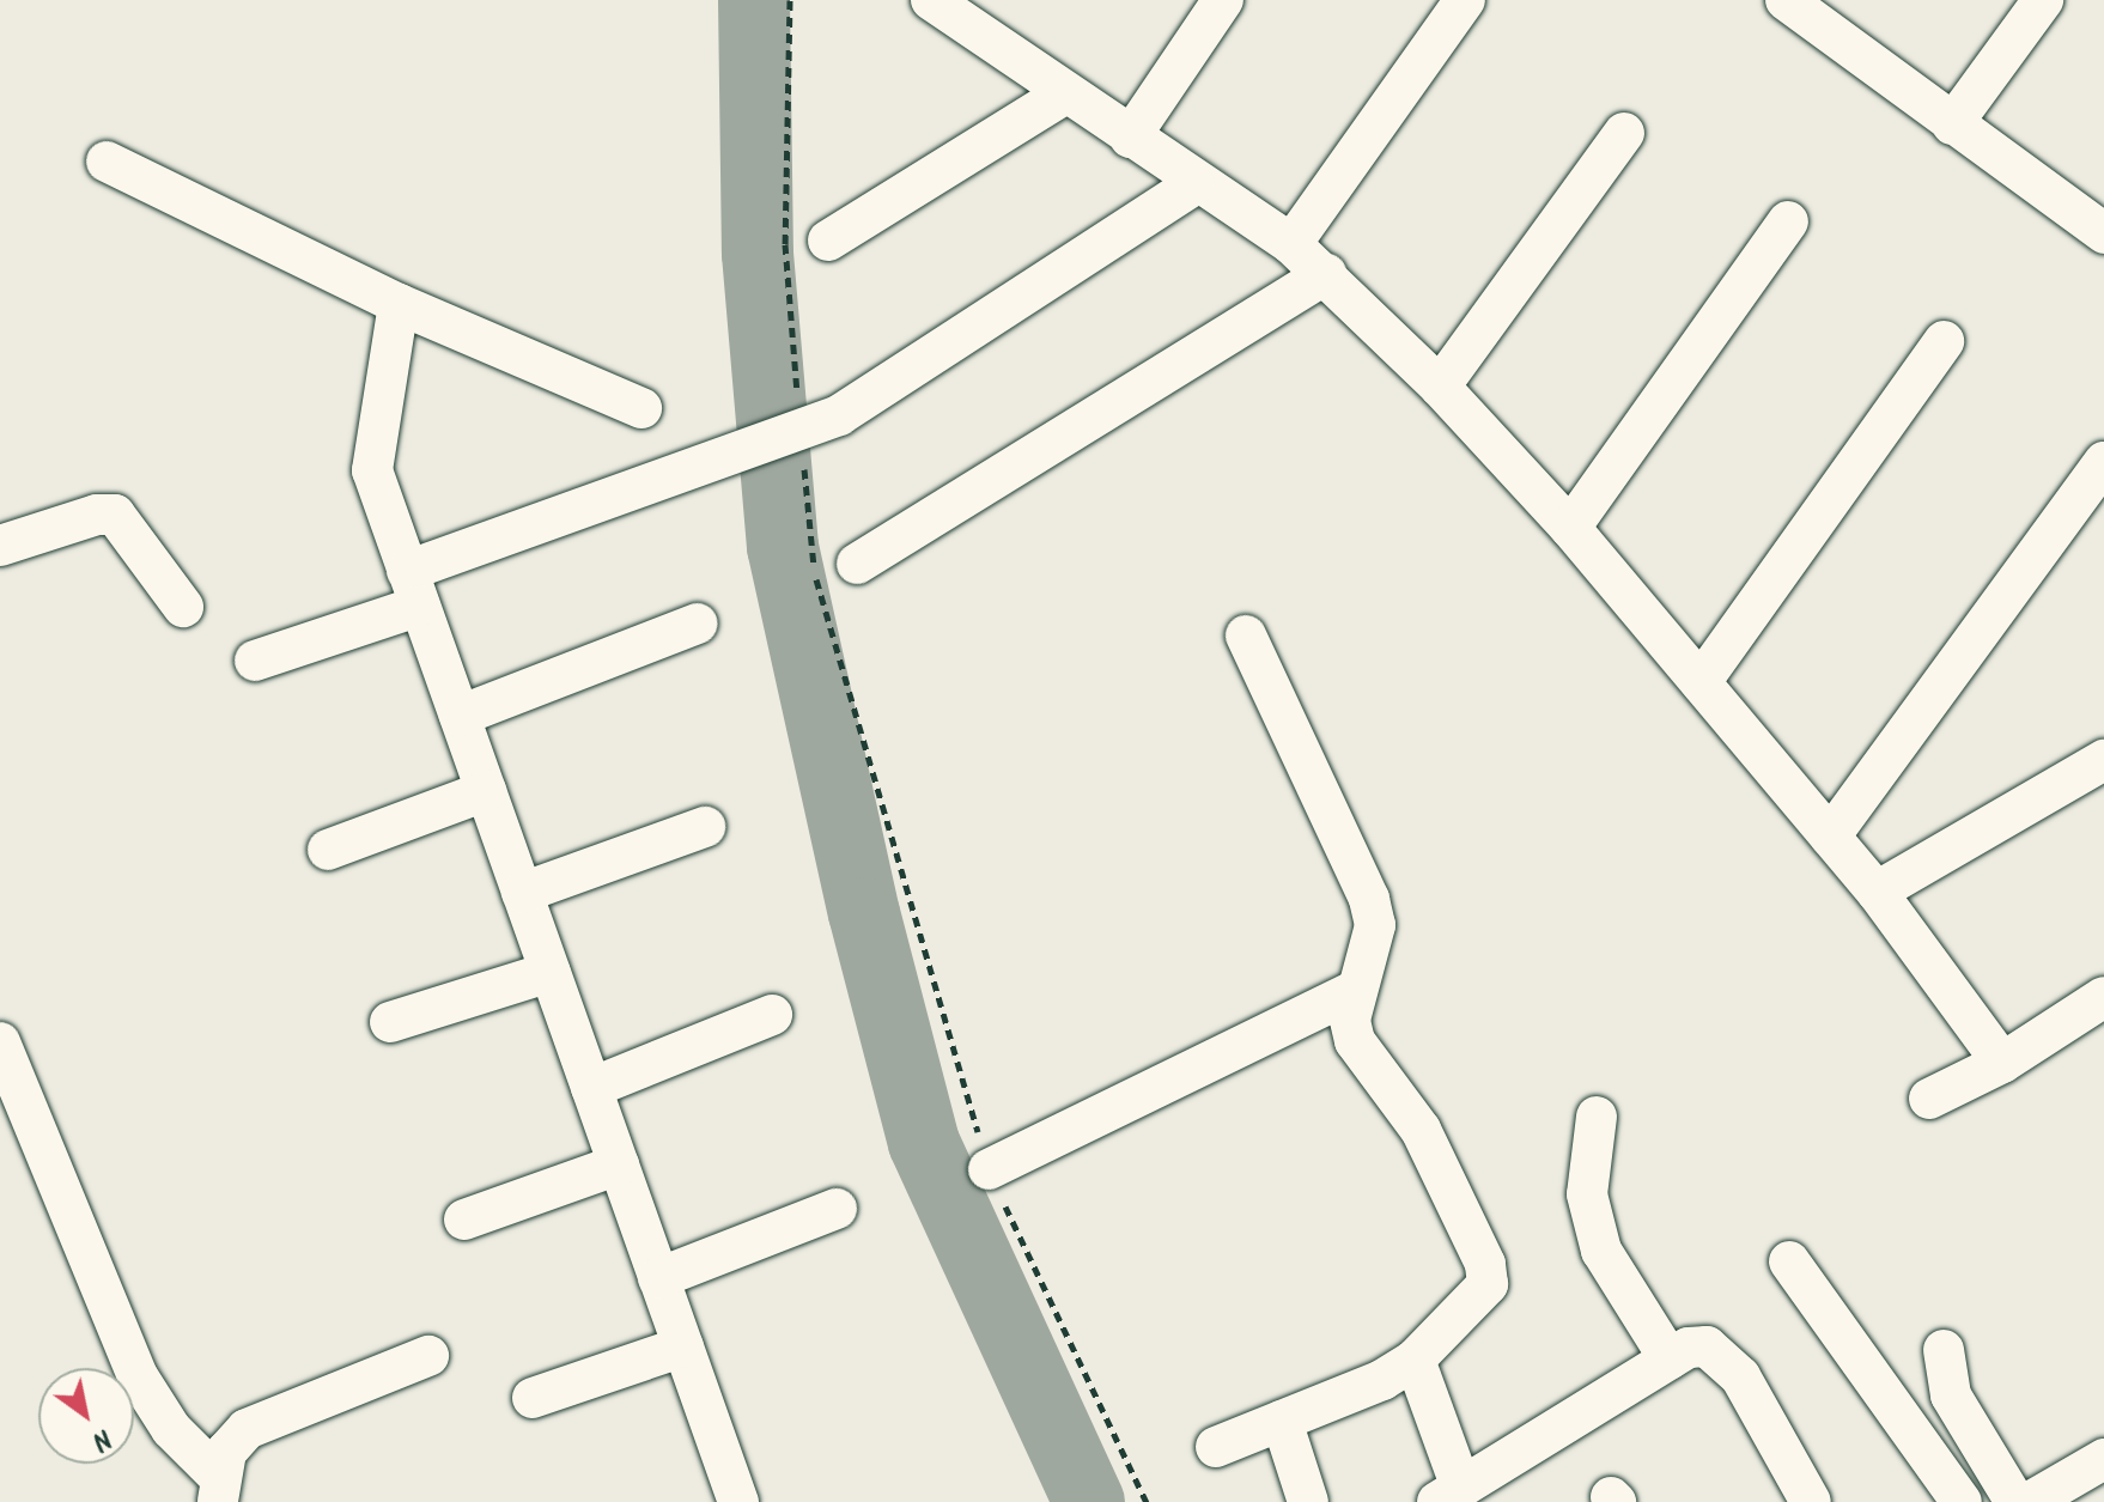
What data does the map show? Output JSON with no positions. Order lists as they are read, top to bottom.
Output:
{
  "north": "bottom right"
}
